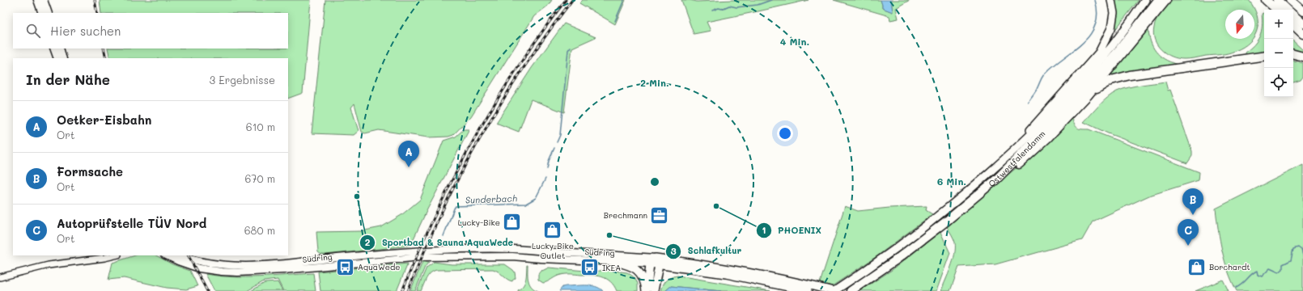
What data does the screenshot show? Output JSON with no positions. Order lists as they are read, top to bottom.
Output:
{
  "streets": {
    "highway": ["Ostwestfalendamm"],
    "main road": ["Südring"]
  },
  "crossings": [
    ["Ostwestfalendamm", "Südring"]
  ],
  "water": ["Sunderbach"],
  "places": {
    "other": ["Sportbad & Sauna AquaWede", "PHOENIX", "Schlafkultur"],
    "office": ["Brechmann"],
    "shop": ["Lucky-Bike", "Lucky-Bike Outlet", "Borchardt"],
    "bus stop": ["AquaWede", "IKEA"]
  },
  "north": "bottom",
  "page": {
    "map_buttons": ["+", "−"],
    "search": "Hier suchen",
    "heading": ["In der Nähe", "3 Ergebnisse"],
    "list": [
      {
        "mark": "A",
        "name": "Oetker-Eisbahn",
        "note": "Ort",
        "value": "610 m"
      },
      {
        "mark": "B",
        "name": "Formsache",
        "note": "Ort",
        "value": "670 m"
      },
      {
        "mark": "C",
        "name": "Autoprüfstelle TÜV Nord",
        "note": "Ort",
        "value": "680 m"
      }
    ],
    "pins": ["A", "B", "C"]
  },
  "rings": ["4 Min.", "2 Min.", "6 Min."]
}
